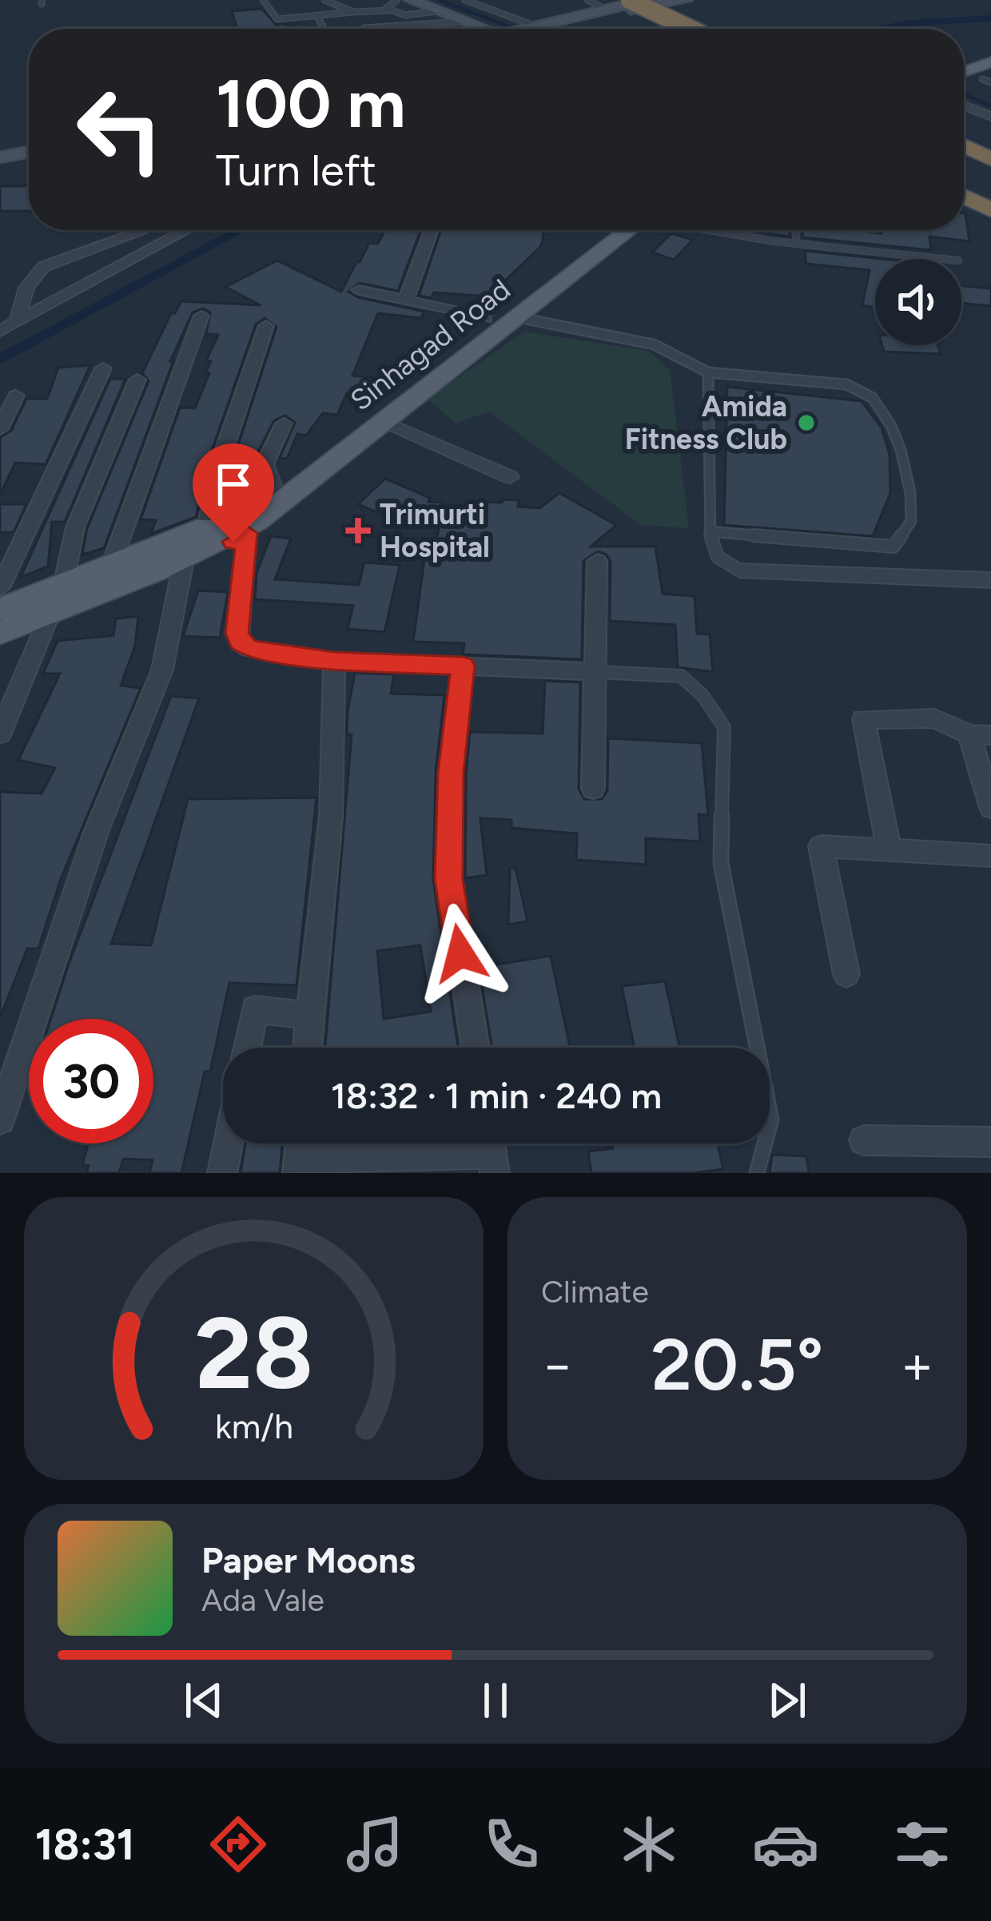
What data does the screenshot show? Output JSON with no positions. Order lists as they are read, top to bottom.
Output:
{
  "streets": {
    "main road": ["Sinhagad Road"]
  },
  "places": {
    "other": ["Amida Fitness Club"],
    "health": ["Trimurti Hospital"]
  },
  "page": {
    "turn": ["100 m", "Turn left"],
    "limit": "30",
    "trip": "18:32 · 1 min · 240 m",
    "tile": "Climate",
    "heat": ["−", "20.5°", "+"],
    "song": ["Paper Moons", "Ada Vale"],
    "tabs": "18:31",
    "gauge": ["28", "km/h"]
  }
}
